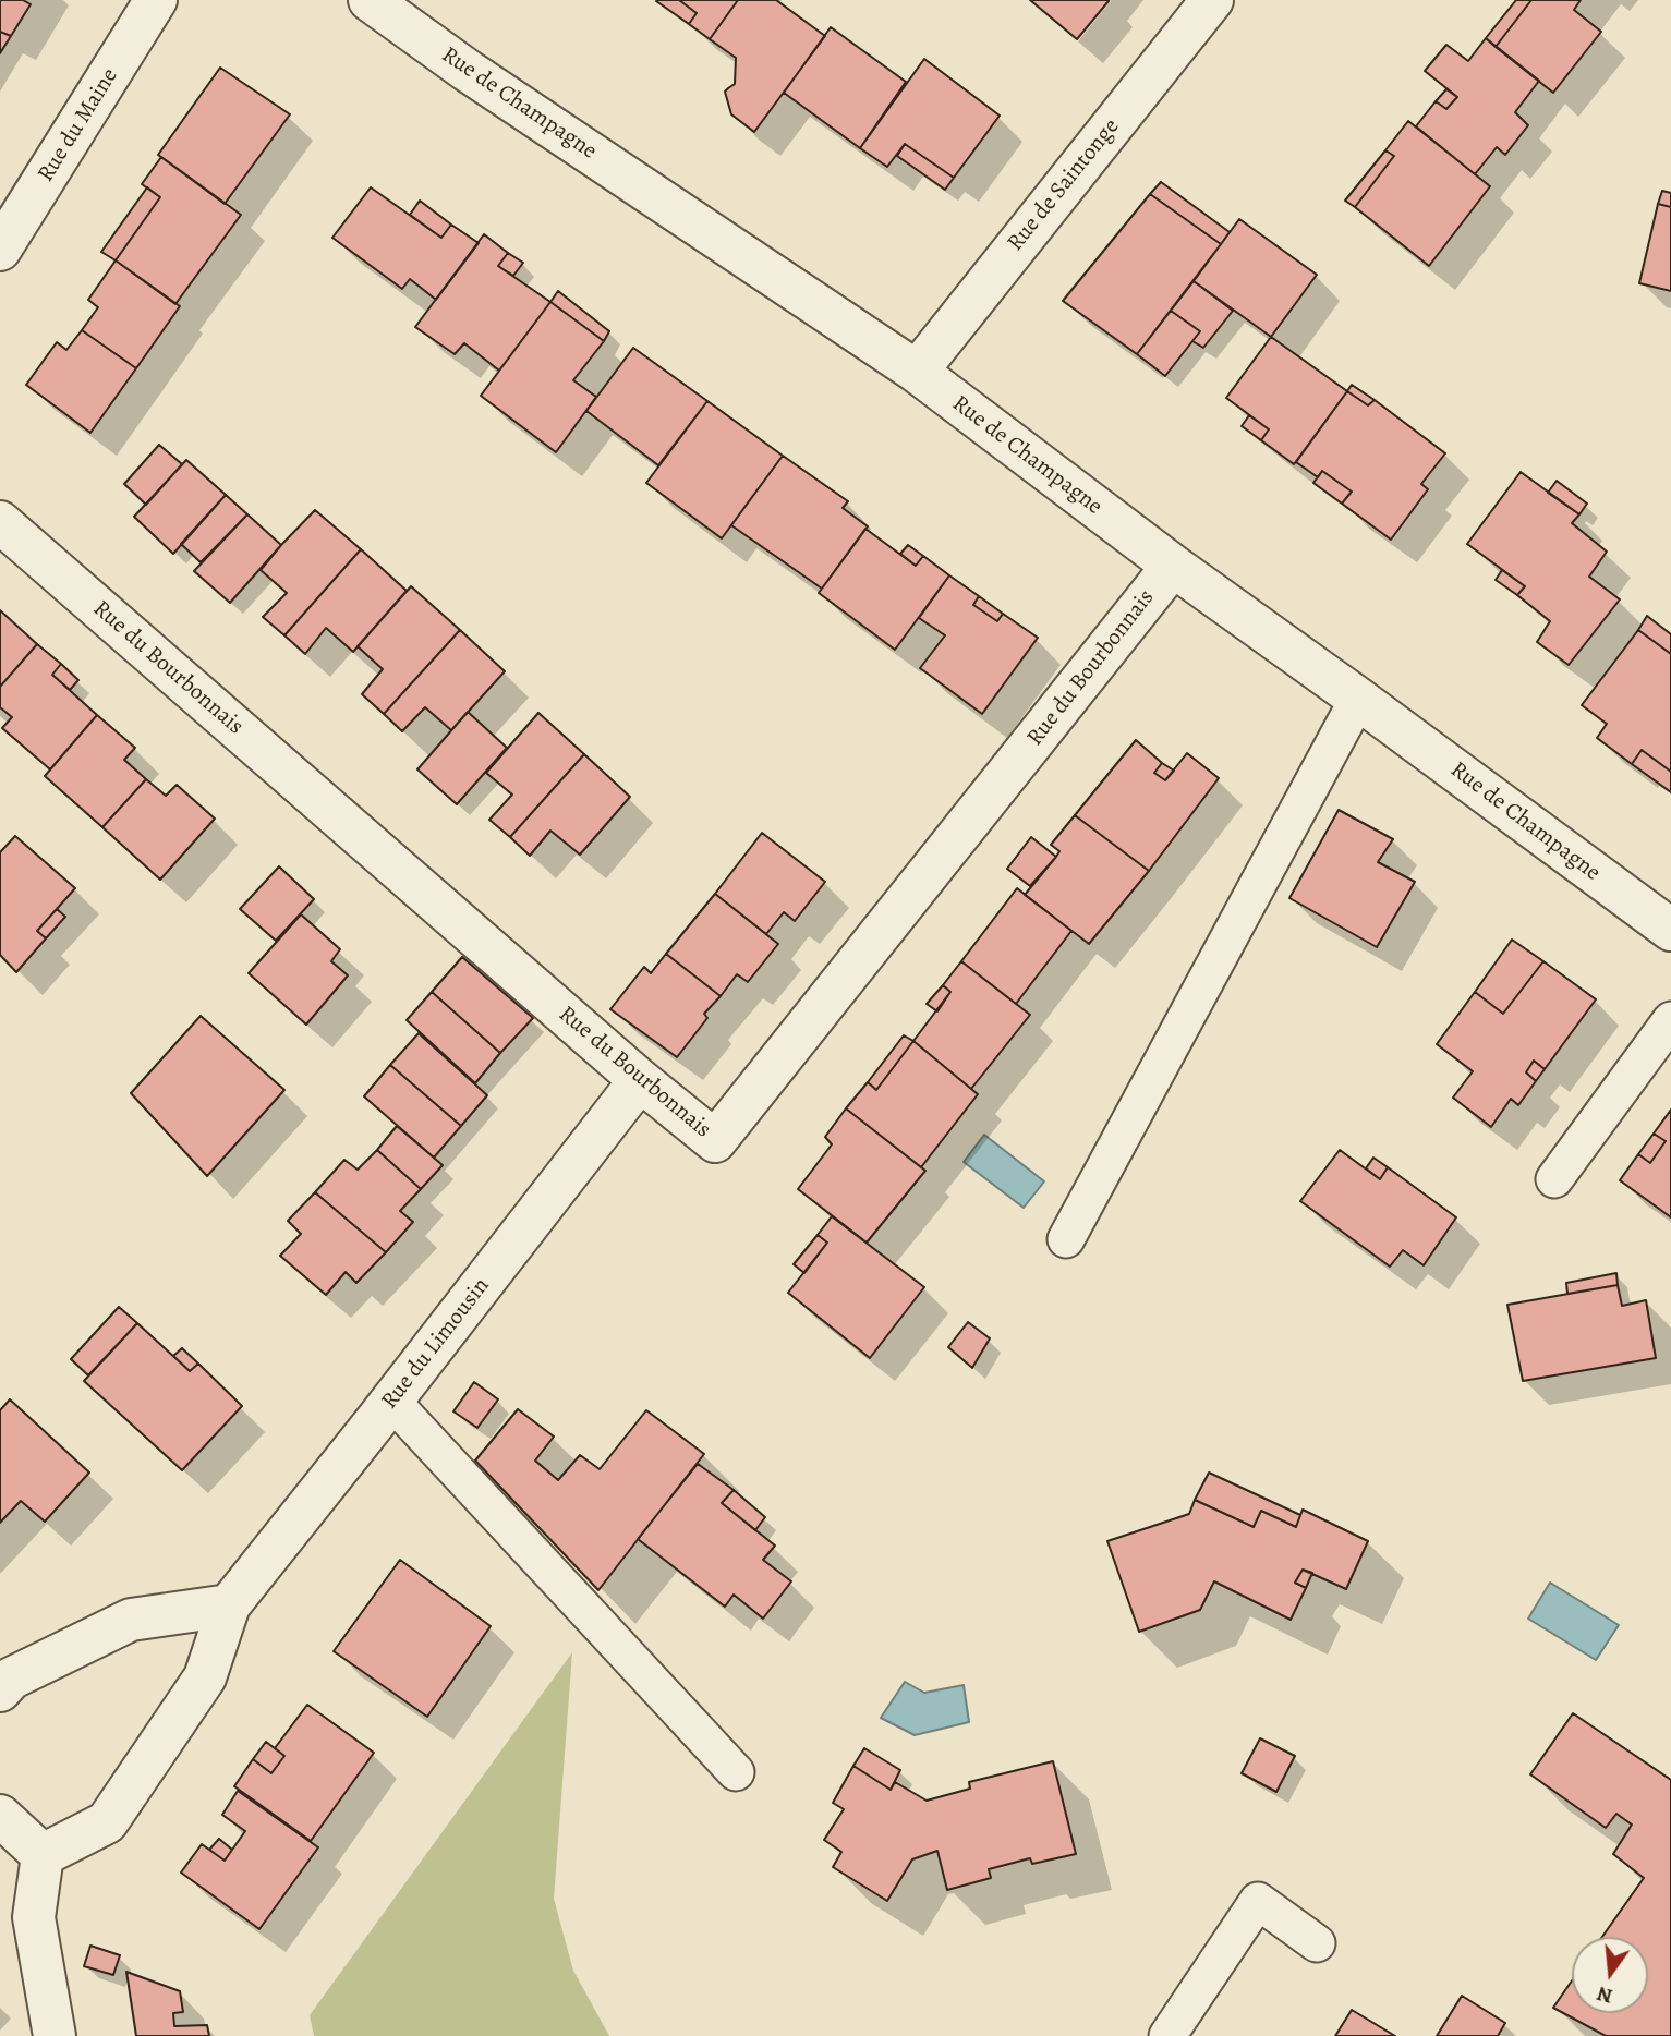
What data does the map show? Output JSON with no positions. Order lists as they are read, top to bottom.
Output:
{
  "streets": {
    "street": [
      "Rue de Champagne",
      "Rue du Maine",
      "Rue de Saintonge",
      "Rue du Bourbonnais",
      "Rue du Limousin"
    ]
  },
  "crossings": [
    ["Rue de Champagne", "Rue de Saintonge"],
    ["Rue de Champagne", "Rue du Bourbonnais"],
    ["Rue du Bourbonnais", "Rue du Limousin"]
  ],
  "north": "bottom"
}
